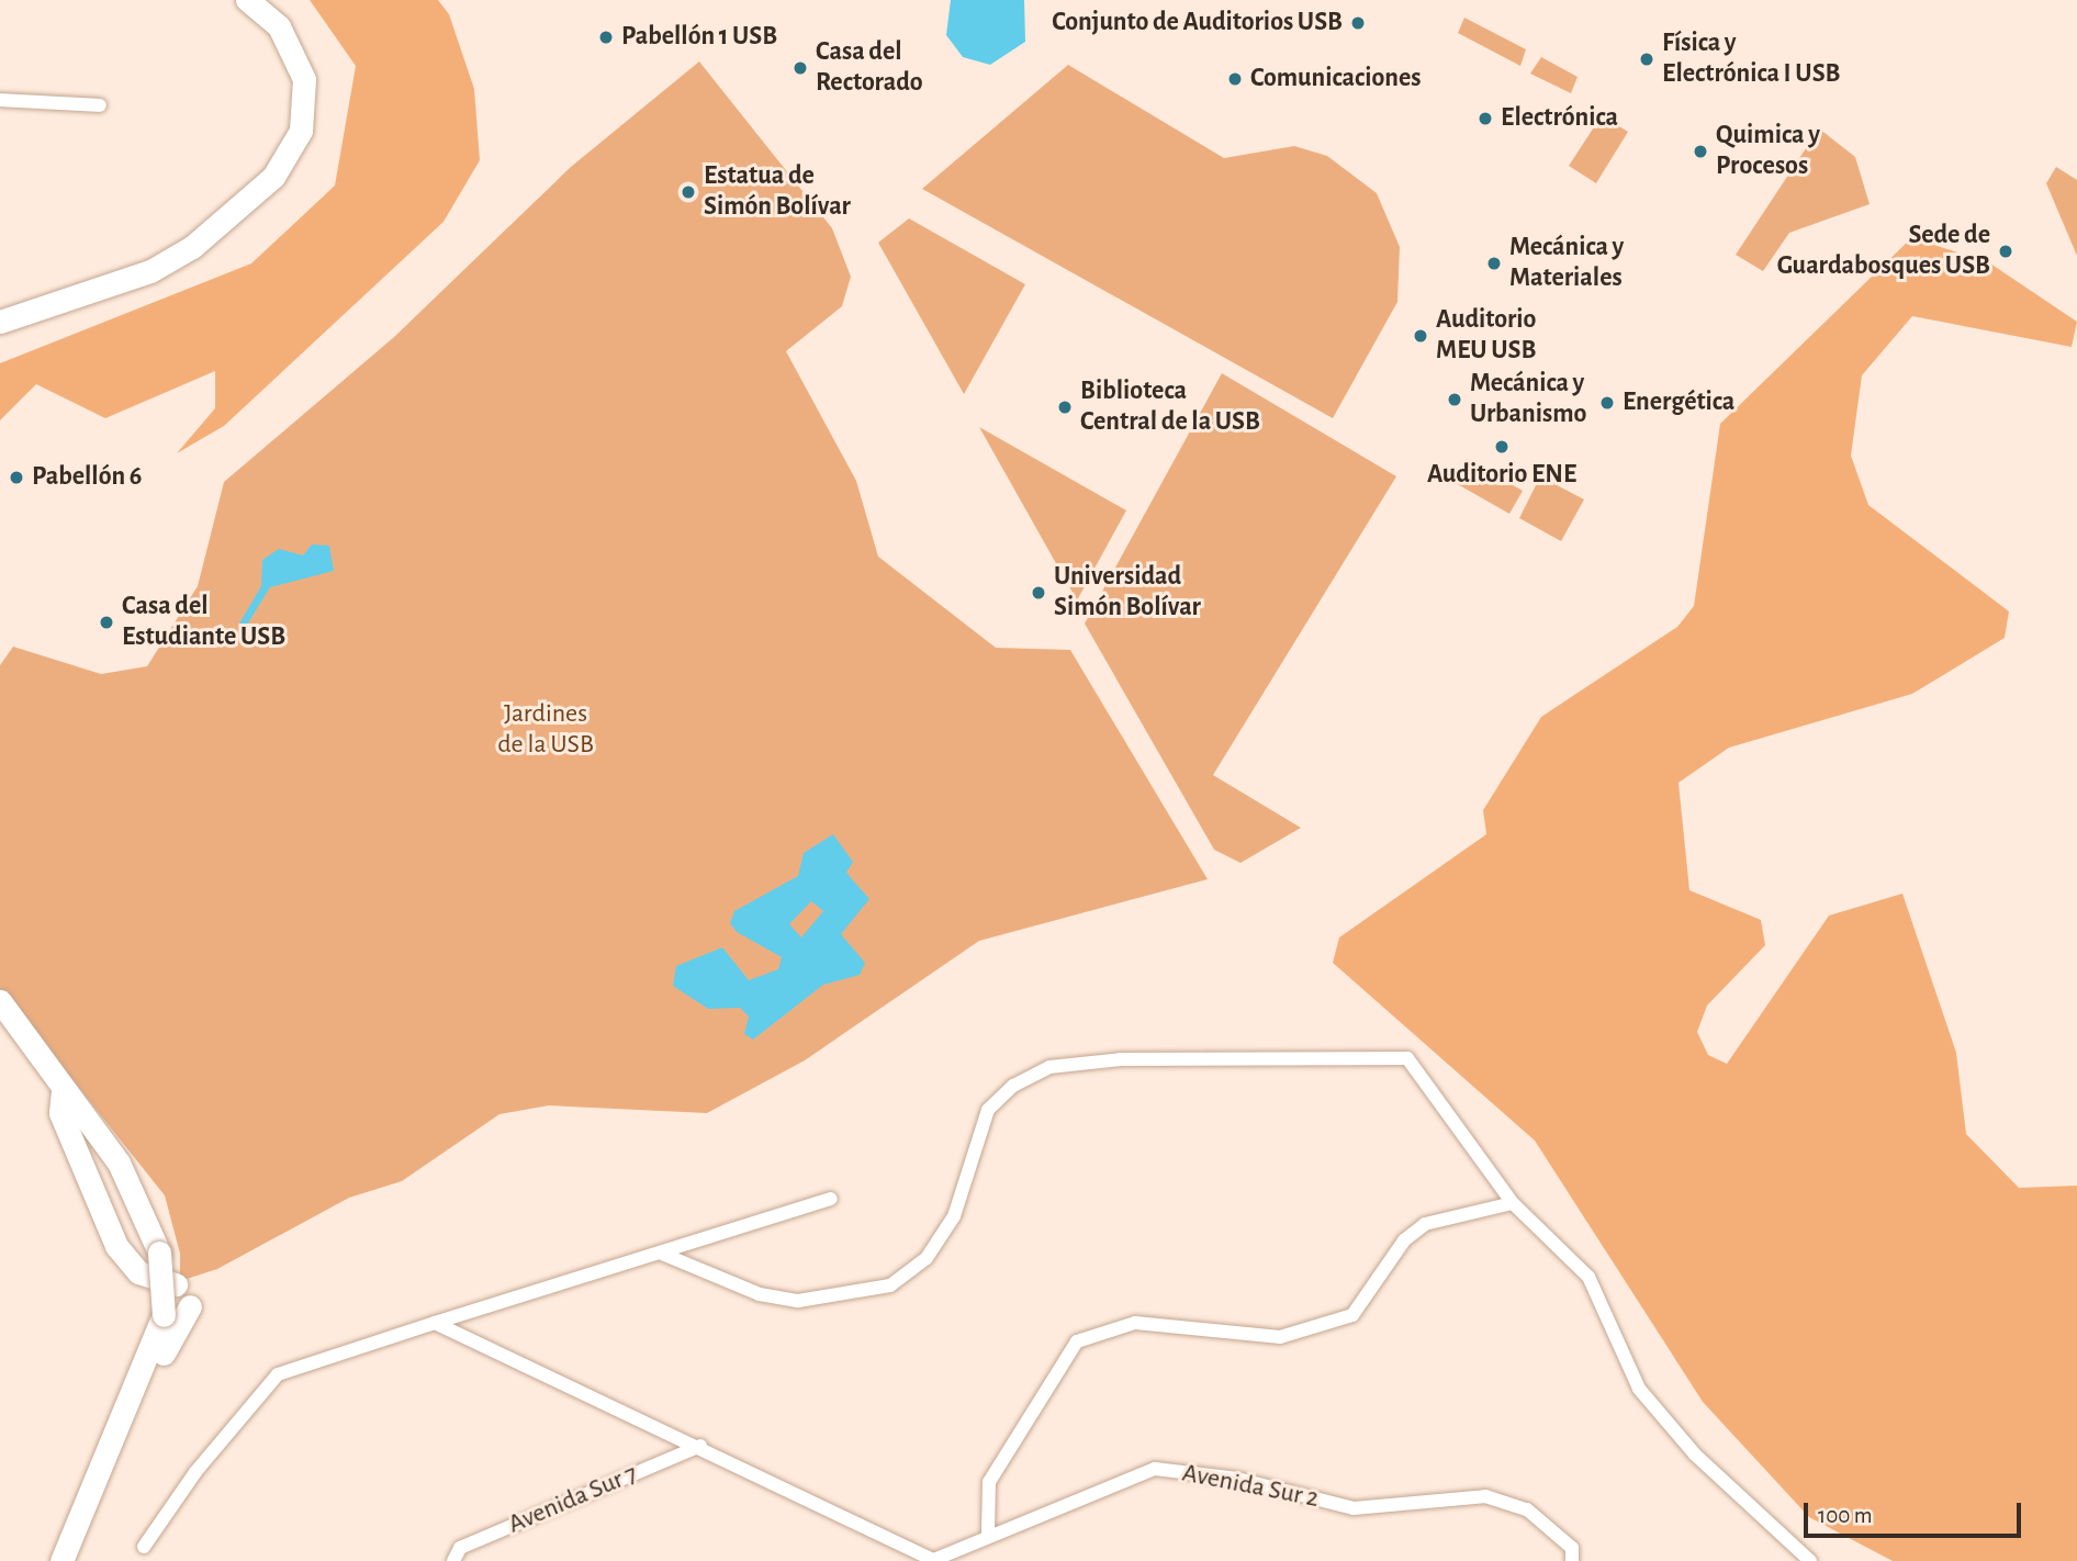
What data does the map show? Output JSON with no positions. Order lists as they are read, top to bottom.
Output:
{
  "streets": {
    "street": ["Avenida Sur 2", "Avenida Sur 7"]
  },
  "parks": ["Jardines de la USB"],
  "places": [
    "Conjunto de Auditorios USB",
    "Pabellón 1 USB",
    "Física y Electrónica I USB",
    "Casa del Rectorado",
    "Comunicaciones",
    "Electrónica",
    "Quimica y Procesos",
    "Estatua de Simón Bolívar",
    "Sede de Guardabosques USB",
    "Mecánica y Materiales",
    "Auditorio MEU USB",
    "Mecánica y Urbanismo",
    "Energética",
    "Biblioteca Central de la USB",
    "Auditorio ENE",
    "Pabellón 6",
    "Universidad Simón Bolívar",
    "Casa del Estudiante USB"
  ],
  "scale_bar": "100 m"
}
